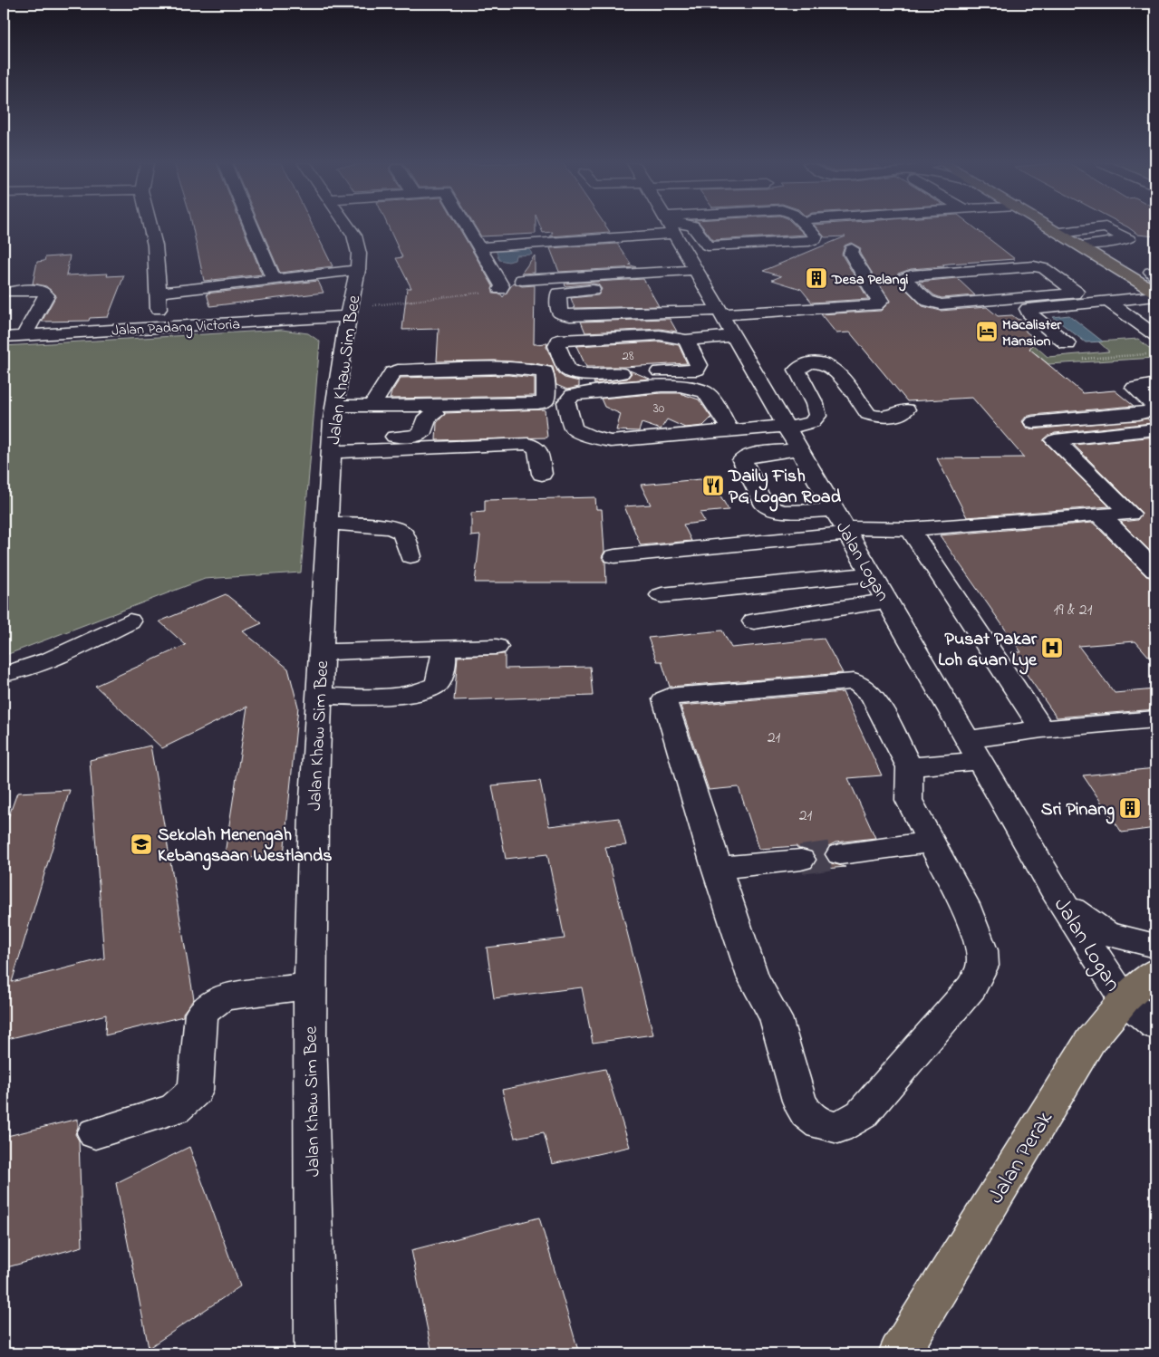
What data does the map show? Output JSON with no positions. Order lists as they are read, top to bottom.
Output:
{
  "streets": {
    "main road": ["Jalan Perak"],
    "street": ["Jalan Padang Victoria", "Jalan Khaw Sim Bee", "Jalan Logan"]
  },
  "crossings": [
    ["Jalan Padang Victoria", "Jalan Khaw Sim Bee"],
    ["Jalan Logan", "Jalan Perak"]
  ],
  "places": {
    "building": ["Desa Pelangi", "Sri Pinang"],
    "hotel": ["Macalister Mansion"],
    "restaurant": ["Daily Fish PG Logan Road"],
    "hospital": ["Pusat Pakar Loh Guan Lye"],
    "school or university": ["Sekolah Menengah Kebangsaan Westlands"]
  },
  "house_numbers": [
    "28",
    "30",
    "19 & 21",
    "21",
    "21"
  ]
}
